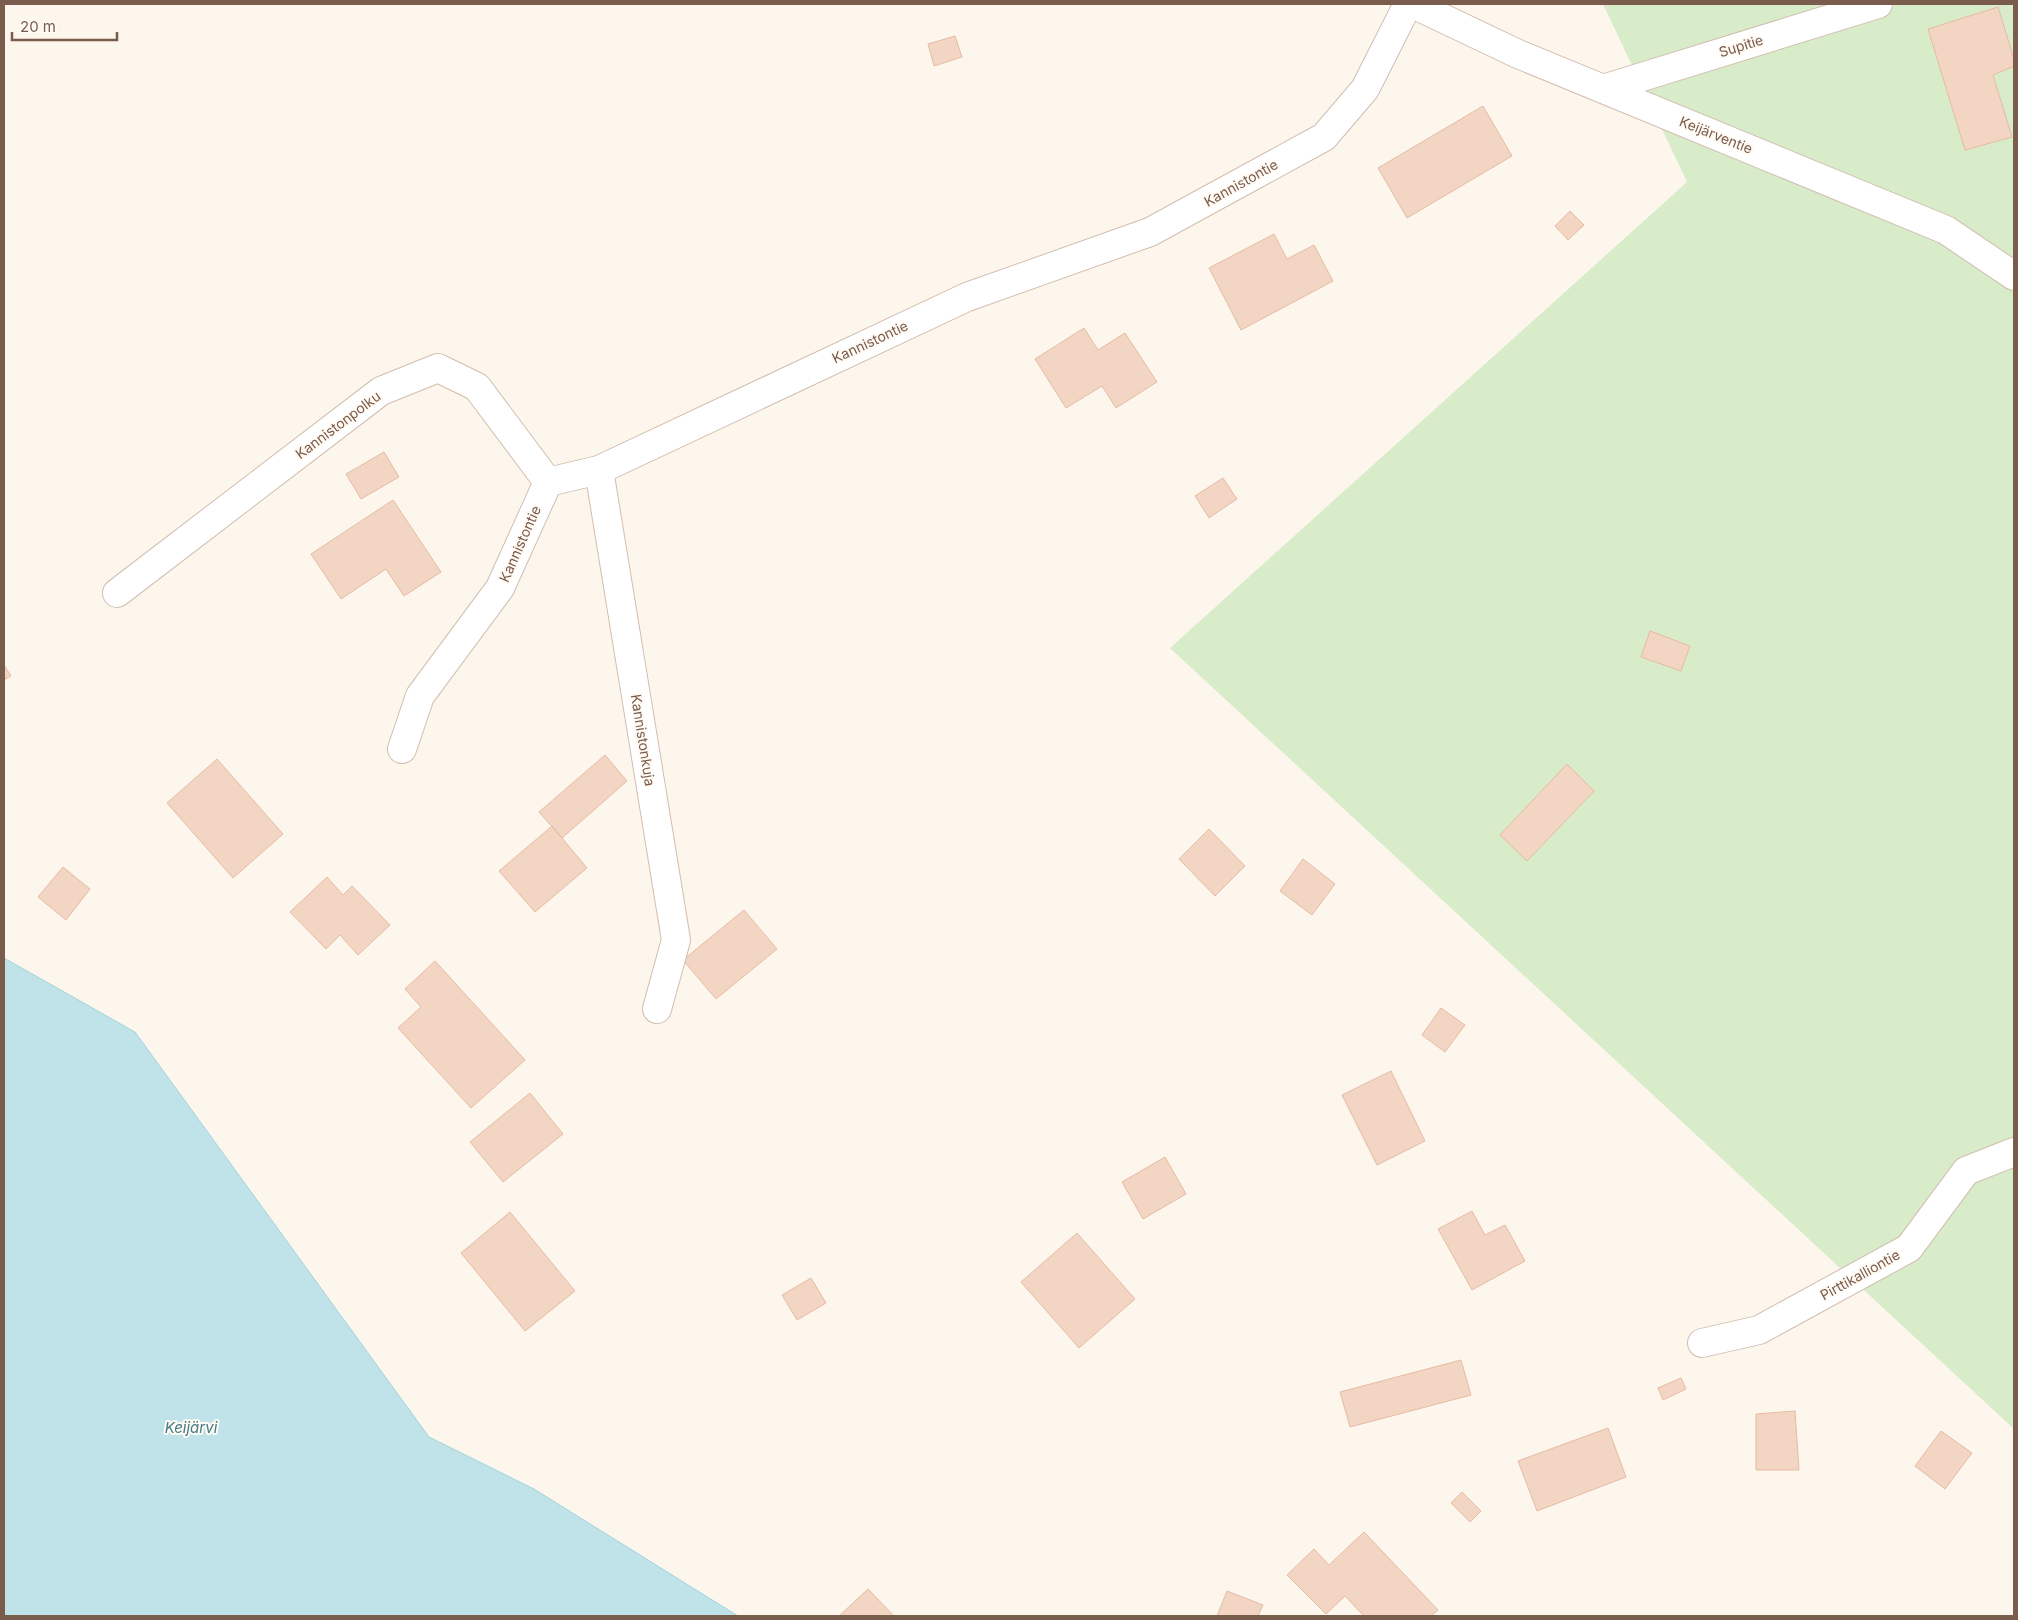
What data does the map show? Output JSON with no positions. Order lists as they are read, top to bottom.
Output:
{
  "streets": {
    "street": [
      "Supitie",
      "Keijärventie",
      "Kannistontie",
      "Kannistonpolku",
      "Kannistonkuja",
      "Pirttikalliontie"
    ]
  },
  "crossings": [
    ["Supitie", "Keijärventie"],
    ["Kannistontie", "Kannistonpolku"],
    ["Kannistontie", "Kannistonkuja"]
  ],
  "water": ["Keijärvi"],
  "scale_bar": "20 m"
}
